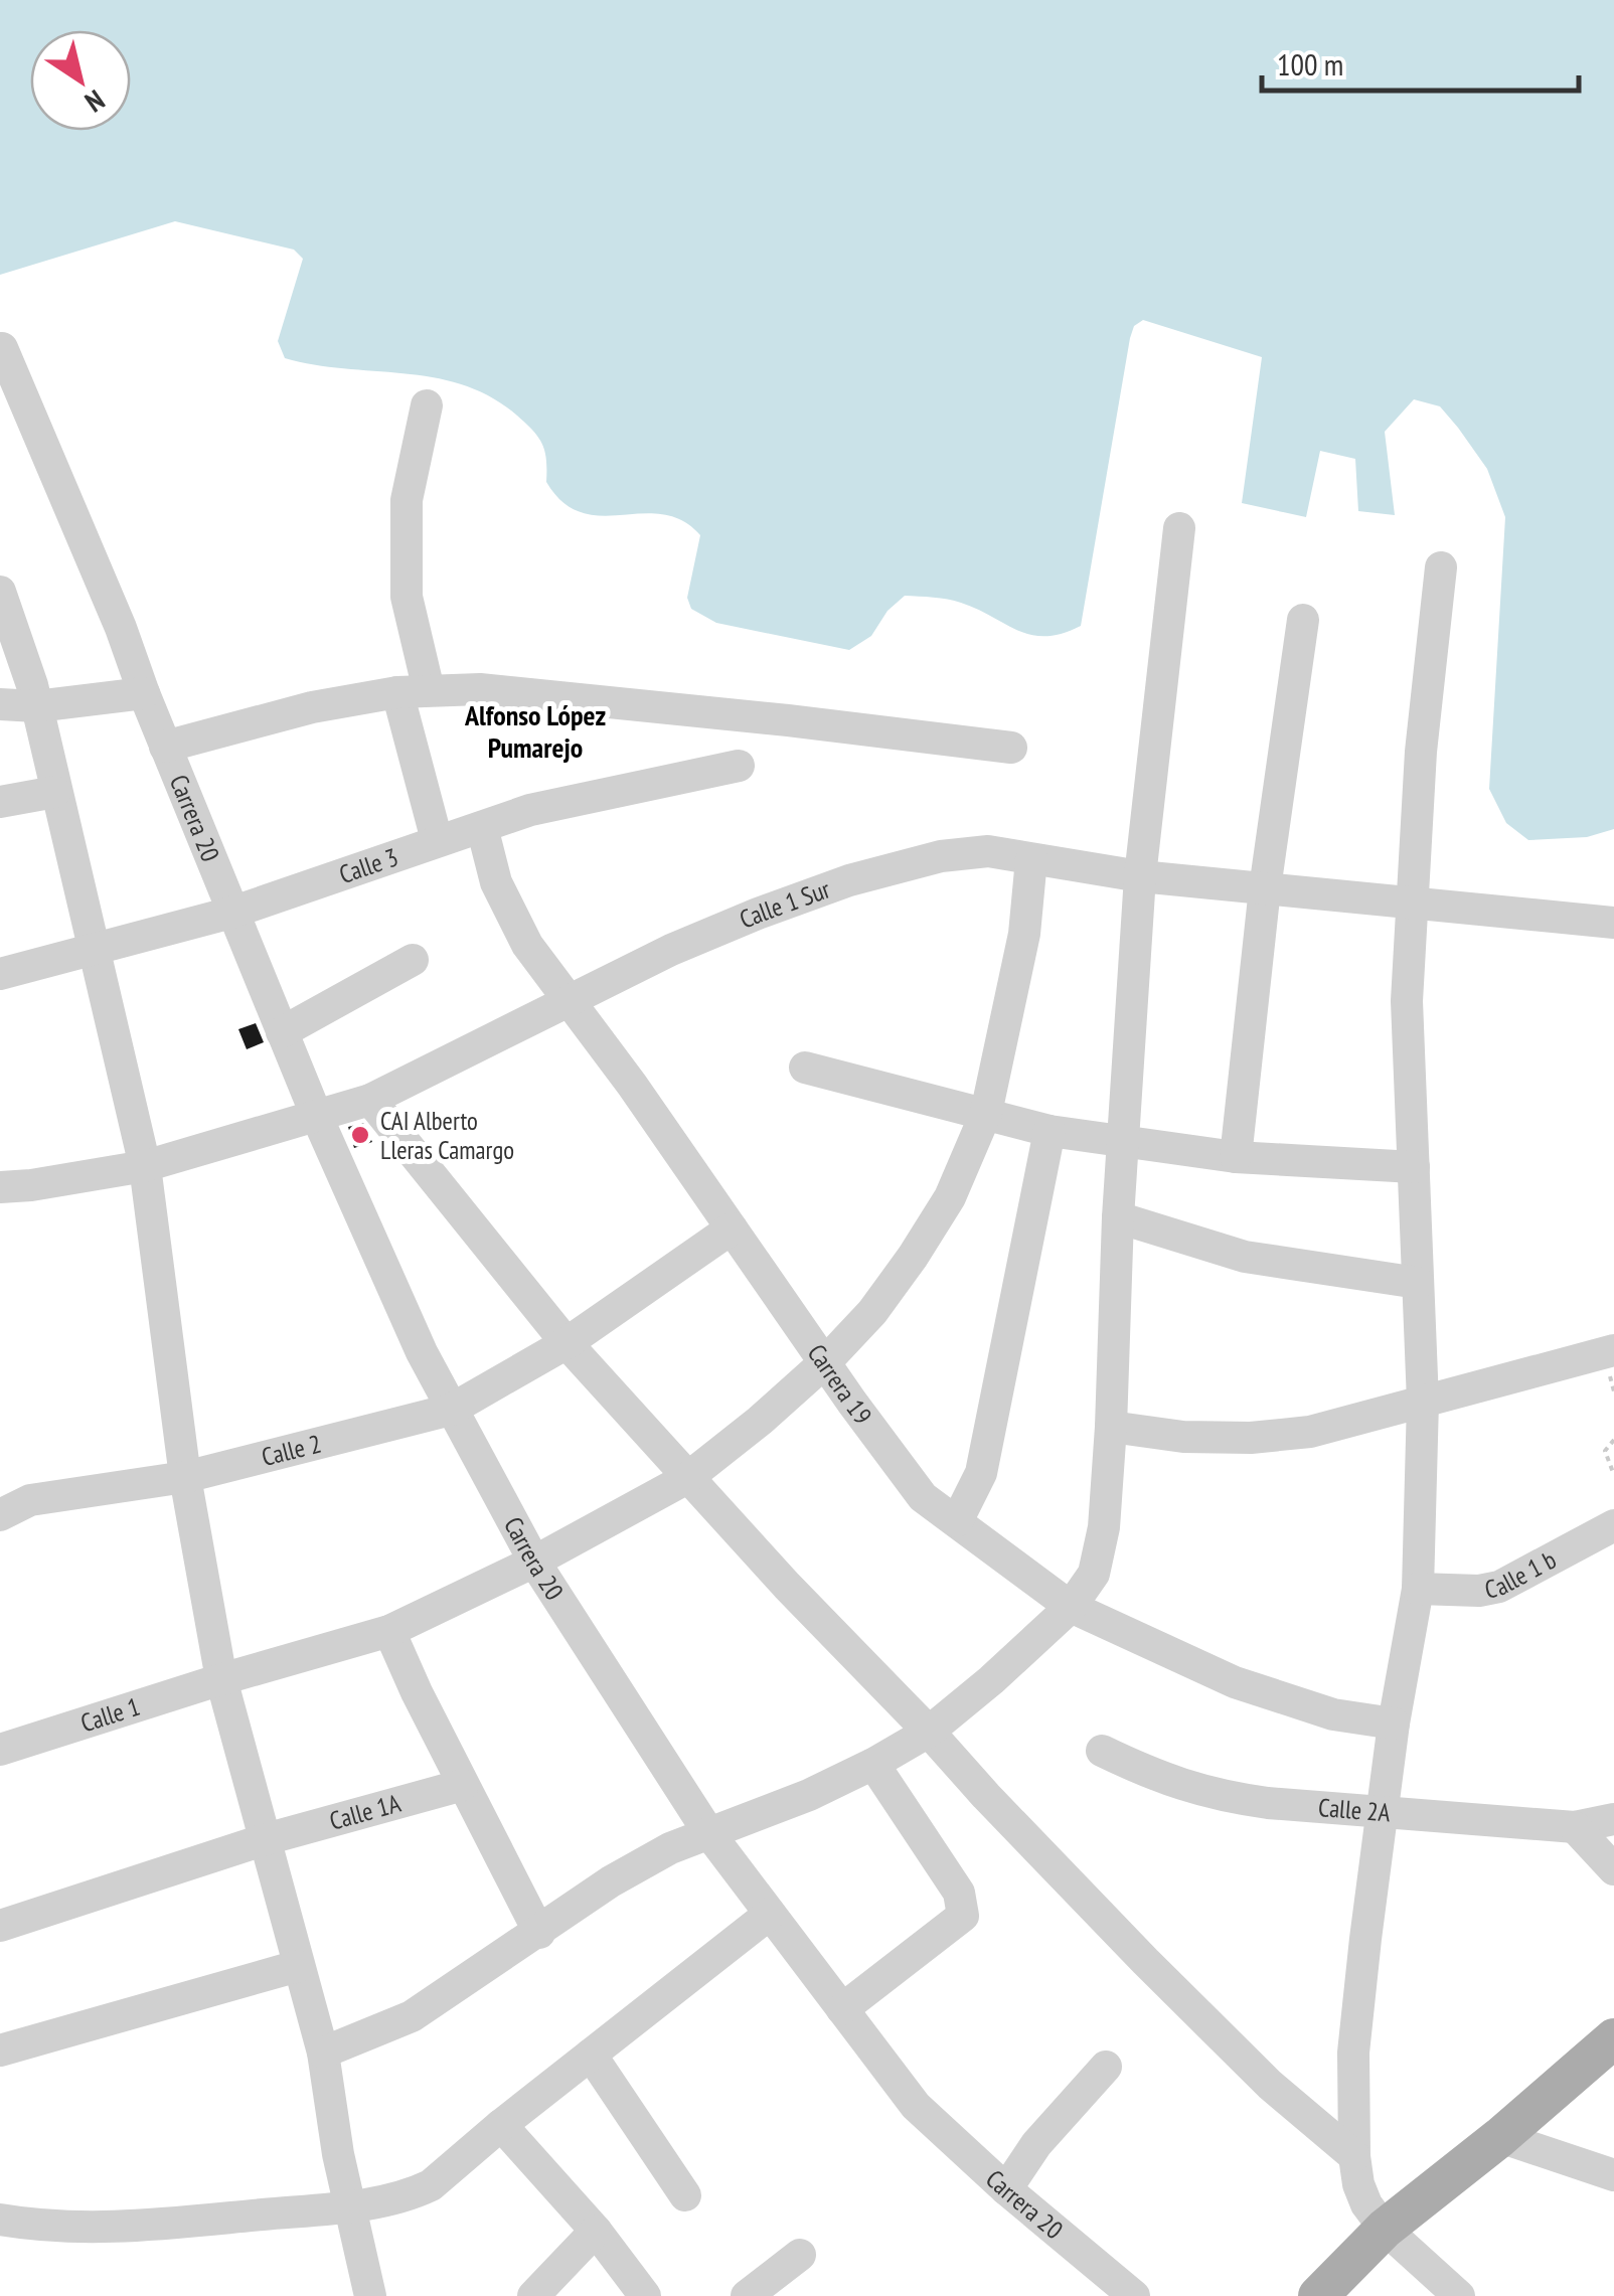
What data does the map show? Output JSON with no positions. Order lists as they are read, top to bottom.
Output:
{
  "streets": {
    "street": [
      "Carrera 20",
      "Calle 3",
      "Calle 1 Sur",
      "Carrera 19",
      "Calle 2",
      "Calle 1 b",
      "Calle 1",
      "Calle 2A",
      "Calle 1A"
    ]
  },
  "crossings": [
    ["Carrera 20", "Calle 3"],
    ["Carrera 20", "Calle 1 Sur"],
    ["Carrera 20", "Calle 2"],
    ["Carrera 20", "Calle 1"],
    ["Calle 3", "Carrera 19"],
    ["Calle 1 Sur", "Carrera 19"],
    ["Calle 1 Sur", "Calle 1"],
    ["Carrera 19", "Calle 2"],
    ["Carrera 19", "Calle 1"]
  ],
  "districts": ["Alfonso López Pumarejo"],
  "places": ["CAI Alberto Lleras Camargo"],
  "scale_bar": "100 m",
  "north": "bottom right"
}
